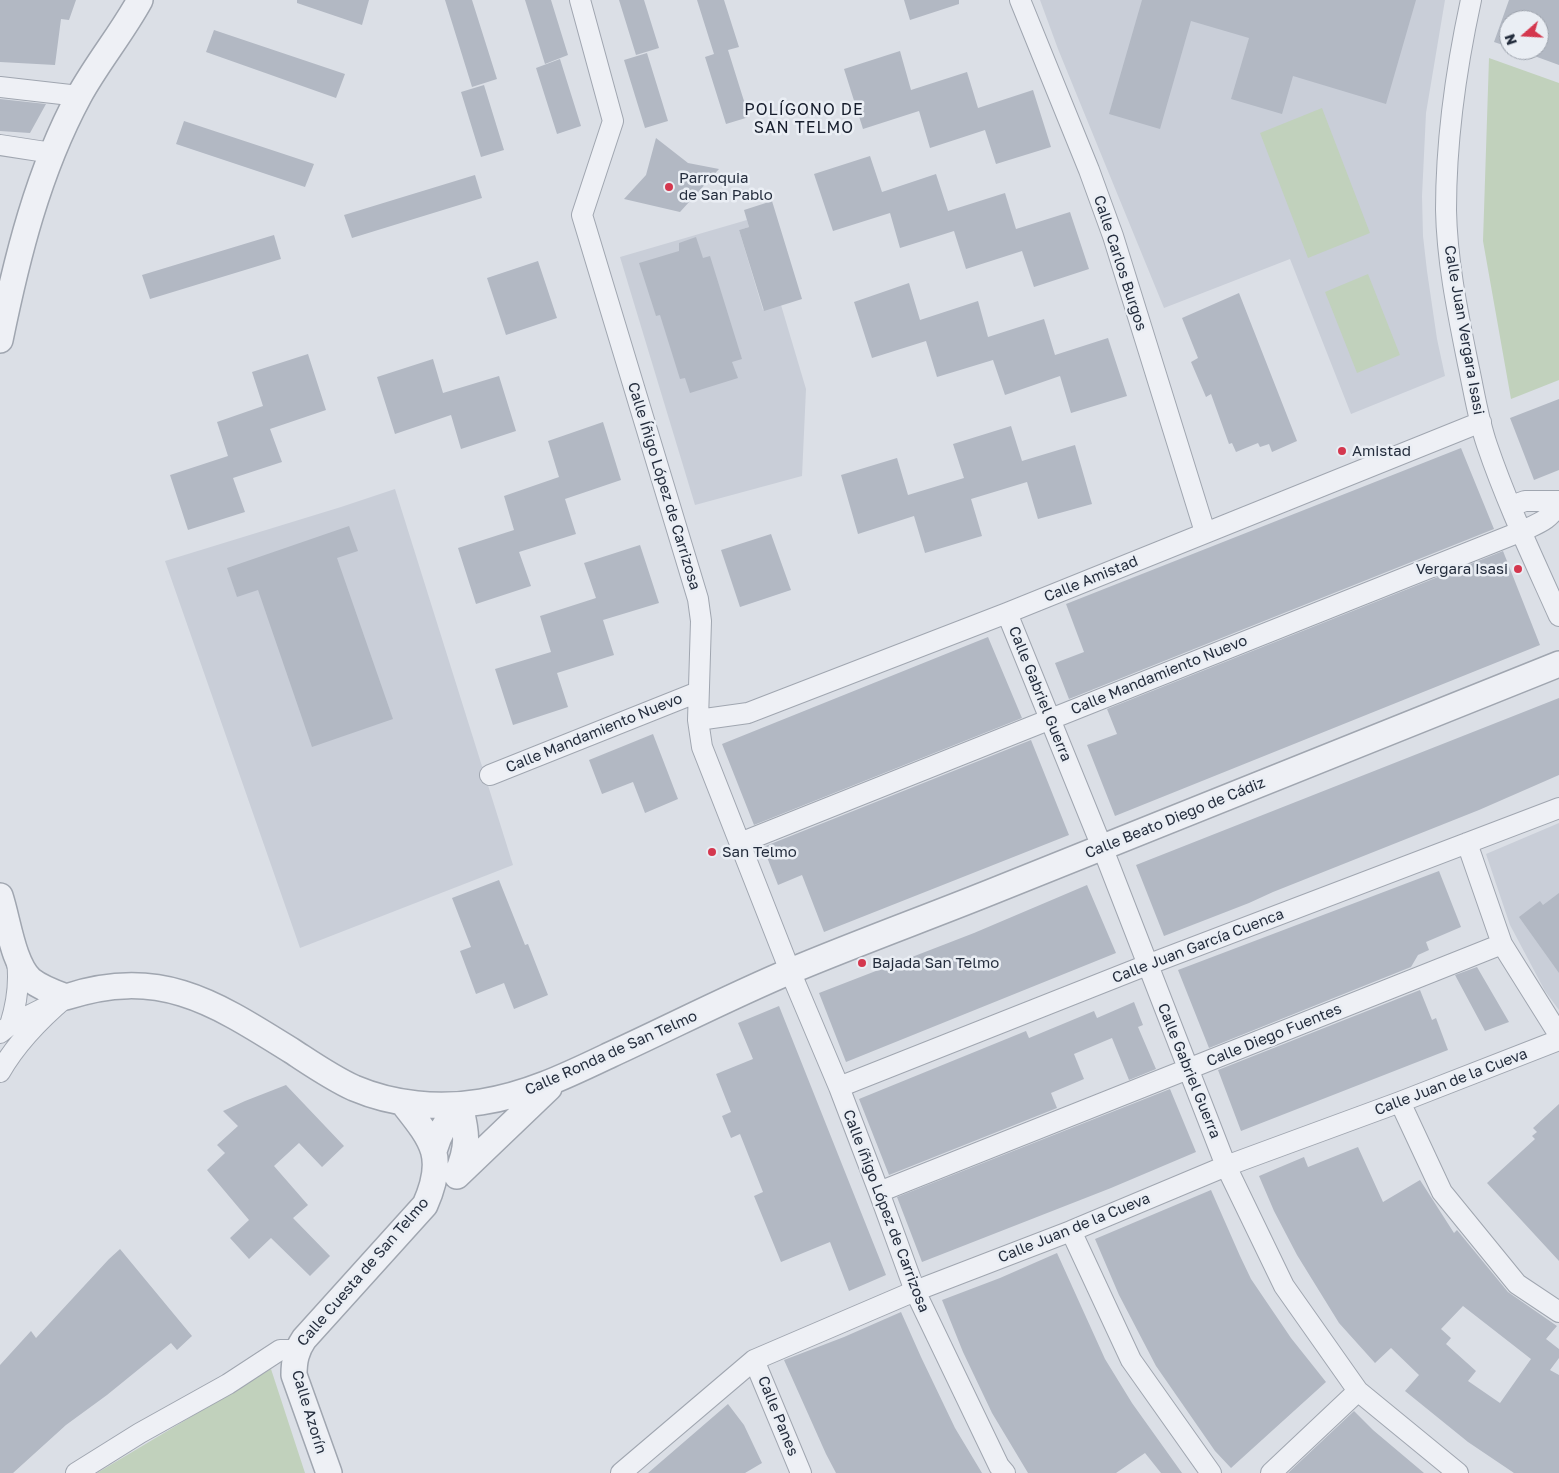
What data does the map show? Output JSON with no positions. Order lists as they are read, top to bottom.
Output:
{
  "streets": {
    "street": [
      "Calle Carlos Burgos",
      "Calle Juan Vergara Isasi",
      "Calle Íñigo López de Carrizosa",
      "Calle Amistad",
      "Calle Mandamiento Nuevo",
      "Calle Gabriel Guerra",
      "Calle Beato Diego de Cádiz",
      "Calle Juan García Cuenca",
      "Calle Diego Fuentes",
      "Calle Ronda de San Telmo",
      "Calle Juan de la Cueva",
      "Calle íñigo López de Carrizosa",
      "Calle Cuesta de San Telmo",
      "Calle Azorín",
      "Calle Panes"
    ]
  },
  "crossings": [
    ["Calle Carlos Burgos", "Calle Amistad"],
    ["Calle Juan Vergara Isasi", "Calle Amistad"],
    ["Calle Juan Vergara Isasi", "Calle Mandamiento Nuevo"],
    ["Calle Íñigo López de Carrizosa", "Calle Amistad"],
    ["Calle Íñigo López de Carrizosa", "Calle Mandamiento Nuevo"],
    ["Calle Íñigo López de Carrizosa", "Calle Beato Diego de Cádiz"],
    ["Calle Íñigo López de Carrizosa", "Calle Ronda de San Telmo"],
    ["Calle Íñigo López de Carrizosa", "Calle íñigo López de Carrizosa"],
    ["Calle Amistad", "Calle Gabriel Guerra"],
    ["Calle Mandamiento Nuevo", "Calle Gabriel Guerra"],
    ["Calle Gabriel Guerra", "Calle Beato Diego de Cádiz"],
    ["Calle Gabriel Guerra", "Calle Juan García Cuenca"],
    ["Calle Gabriel Guerra", "Calle Diego Fuentes"],
    ["Calle Gabriel Guerra", "Calle Juan de la Cueva"],
    ["Calle Beato Diego de Cádiz", "Calle Ronda de San Telmo"],
    ["Calle Beato Diego de Cádiz", "Calle íñigo López de Carrizosa"],
    ["Calle Juan García Cuenca", "Calle íñigo López de Carrizosa"],
    ["Calle Diego Fuentes", "Calle íñigo López de Carrizosa"],
    ["Calle Ronda de San Telmo", "Calle íñigo López de Carrizosa"],
    ["Calle Ronda de San Telmo", "Calle Cuesta de San Telmo"],
    ["Calle Juan de la Cueva", "Calle íñigo López de Carrizosa"],
    ["Calle Juan de la Cueva", "Calle Panes"],
    ["Calle Cuesta de San Telmo", "Calle Azorín"]
  ],
  "districts": ["POLÍGONO DE SAN TELMO"],
  "places": [
    "Parroquia de San Pablo",
    "Amistad",
    "Vergara Isasi",
    "San Telmo",
    "Bajada San Telmo"
  ],
  "north": "left"
}
